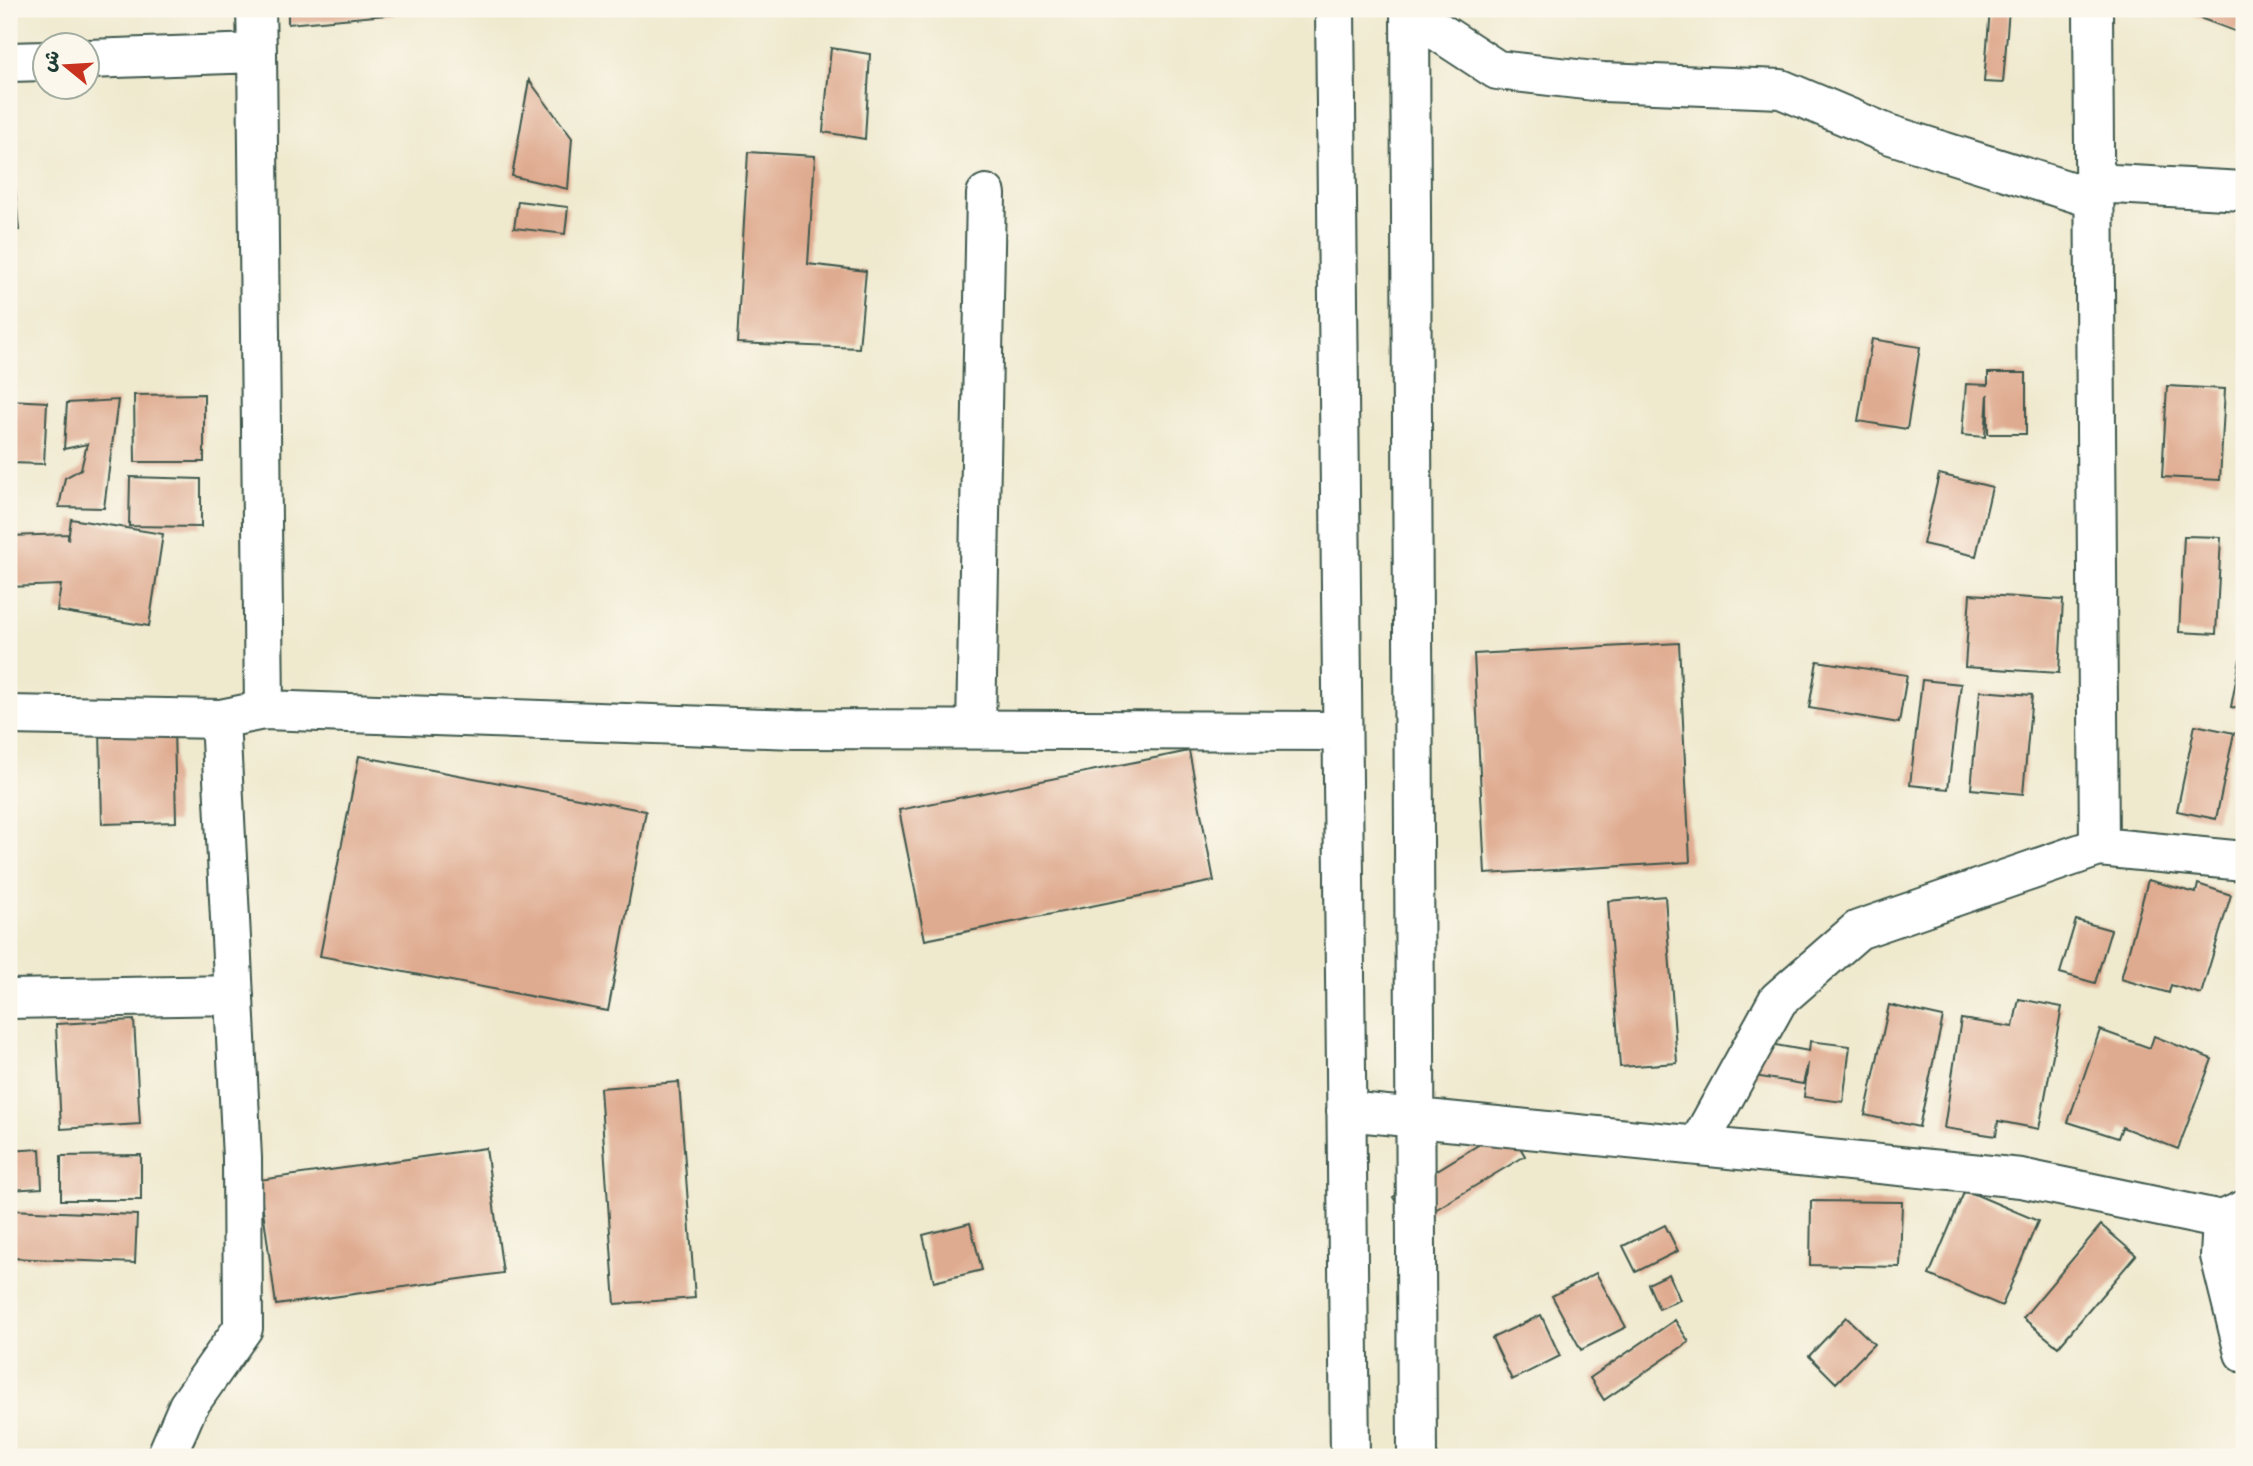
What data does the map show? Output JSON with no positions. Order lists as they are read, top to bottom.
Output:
{
  "north": "left"
}
